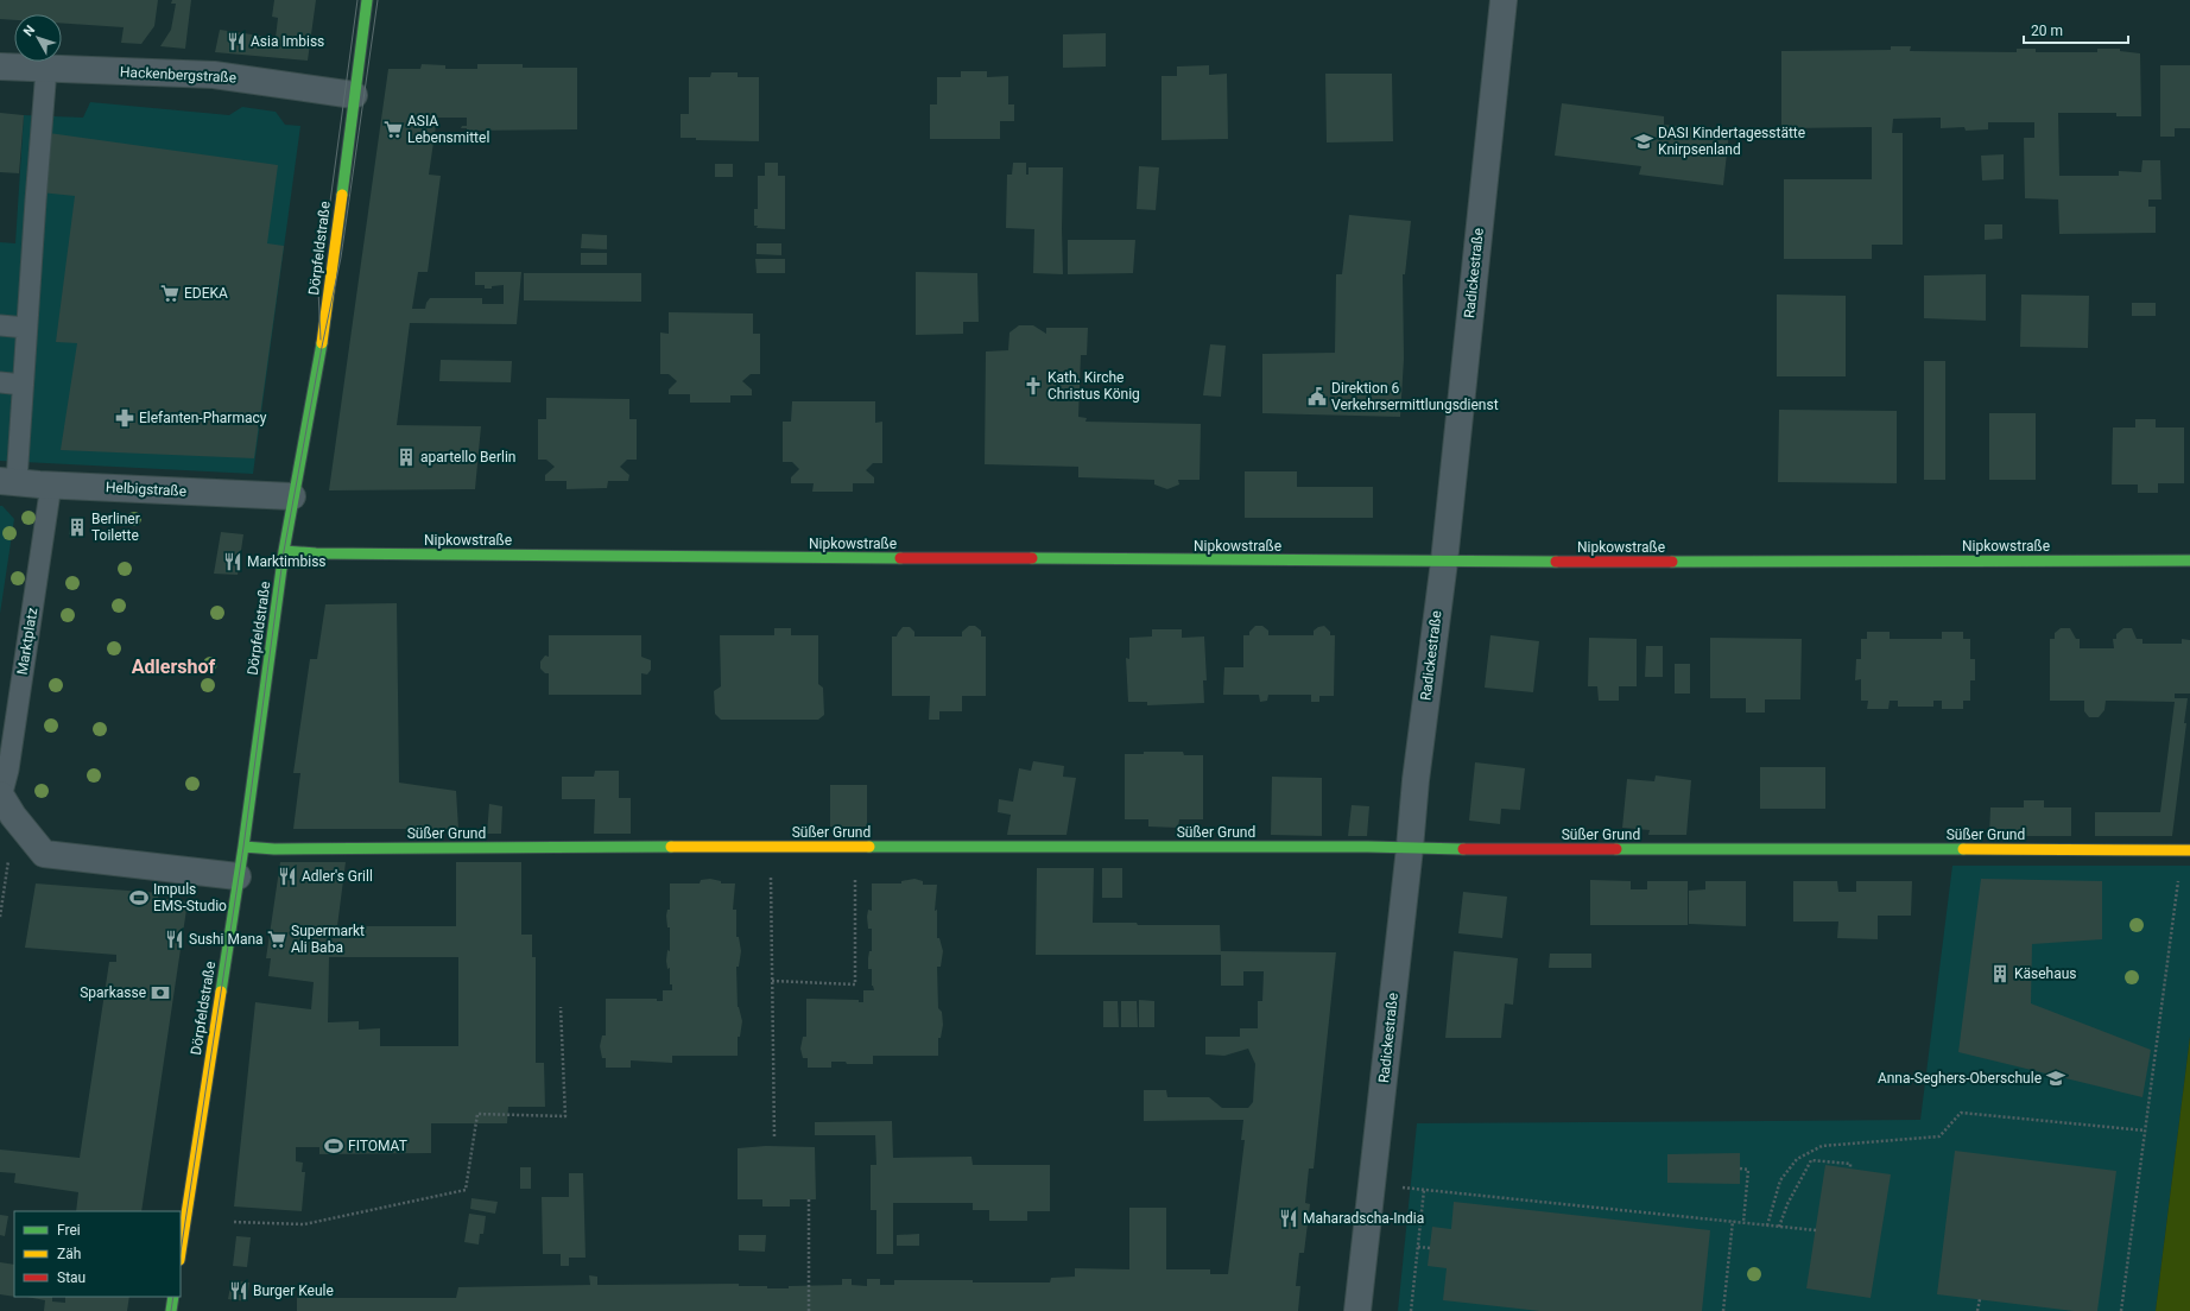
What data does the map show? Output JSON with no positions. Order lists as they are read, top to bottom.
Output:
{
  "streets": {
    "street": [
      "Hackenbergstraße",
      "Dörpfeldstraße",
      "Radickestraße",
      "Helbigstraße",
      "Nipkowstraße",
      "Süßer Grund"
    ],
    "lane": ["Marktplatz"]
  },
  "crossings": [
    ["Hackenbergstraße", "Dörpfeldstraße"],
    ["Dörpfeldstraße", "Helbigstraße"],
    ["Dörpfeldstraße", "Nipkowstraße"],
    ["Dörpfeldstraße", "Süßer Grund"],
    ["Radickestraße", "Nipkowstraße"],
    ["Radickestraße", "Süßer Grund"],
    ["Helbigstraße", "Marktplatz"]
  ],
  "districts": ["Adlershof"],
  "places": {
    "restaurant": [
      "Asia Imbiss",
      "Marktimbiss",
      "Adler's Grill",
      "Sushi Mana",
      "Maharadscha-India",
      "Burger Keule"
    ],
    "supermarket": ["ASIA Lebensmittel", "EDEKA", "Supermarkt Ali Baba"],
    "school or university": ["DASI Kindertagesstätte Knirpsenland", "Anna-Seghers-Oberschule"],
    "church": ["Kath. Kirche Christus König"],
    "public building": ["Direktion 6 Verkehrsermittlungsdienst"],
    "pharmacy": ["Elefanten-Pharmacy"],
    "building": ["apartello Berlin", "Berliner Toilette", "Käsehaus"],
    "sports": ["Impuls EMS-Studio", "FITOMAT"],
    "bank": ["Sparkasse"]
  },
  "legend": ["Frei", "Zäh", "Stau"],
  "scale_bar": "20 m",
  "north": "top left"
}
